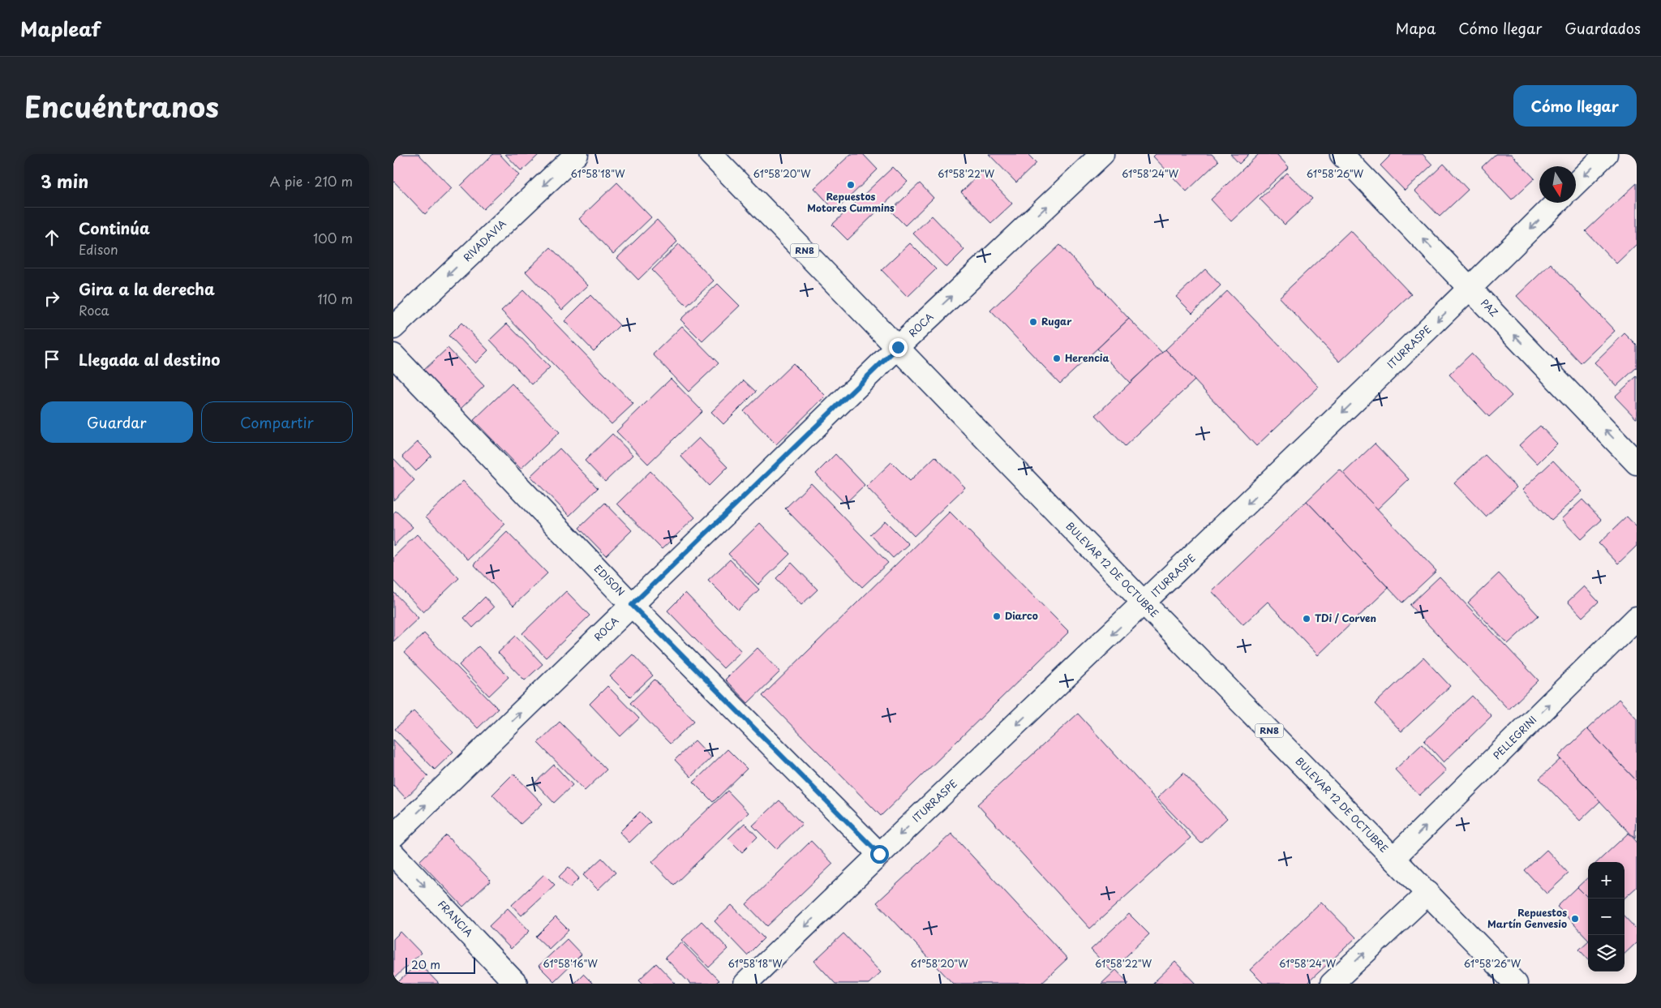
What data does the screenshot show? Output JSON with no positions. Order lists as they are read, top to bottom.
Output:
{
  "streets": {
    "main road": [
      "RIVADAVIA",
      "RN8",
      "PAZ",
      "ROCA",
      "ITURRASPE",
      "BULEVAR 12 DE OCTUBRE",
      "EDISON",
      "PELLEGRINI",
      "FRANCIA"
    ]
  },
  "crossings": [
    ["PAZ", "ITURRASPE"],
    ["ROCA", "BULEVAR 12 DE OCTUBRE"],
    ["ROCA", "EDISON"],
    ["ITURRASPE", "BULEVAR 12 DE OCTUBRE"],
    ["ITURRASPE", "EDISON"],
    ["BULEVAR 12 DE OCTUBRE", "PELLEGRINI"]
  ],
  "one_way": [
    "RIVADAVIA",
    "PAZ",
    "ROCA",
    "ITURRASPE",
    "PELLEGRINI",
    "FRANCIA"
  ],
  "places": [
    "Repuestos Motores Cummins",
    "Rugar",
    "Herencia",
    "Diarco",
    "TDi / Corven",
    "Repuestos Martín Genvesio"
  ],
  "scale_bar": "20 m",
  "north": "bottom",
  "page": {
    "header": "Mapleaf",
    "nav": ["Mapa", "Cómo llegar", "Guardados"],
    "title": "Encuéntranos",
    "buttons": [
      "Cómo llegar",
      ["Guardar", "Compartir"]
    ],
    "heading": ["3 min", "A pie · 210 m"],
    "list": [
      ["Continúa", "Edison", "100 m"],
      ["Gira a la derecha", "Roca", "110 m"],
      "Llegada al destino"
    ],
    "map_buttons": ["+", "−"],
    "scale": "20 m"
  },
  "coordinates": [
    "61°58'18\"W",
    "61°58'20\"W",
    "61°58'22\"W",
    "61°58'24\"W",
    "61°58'26\"W",
    "61°58'16\"W"
  ]
}
